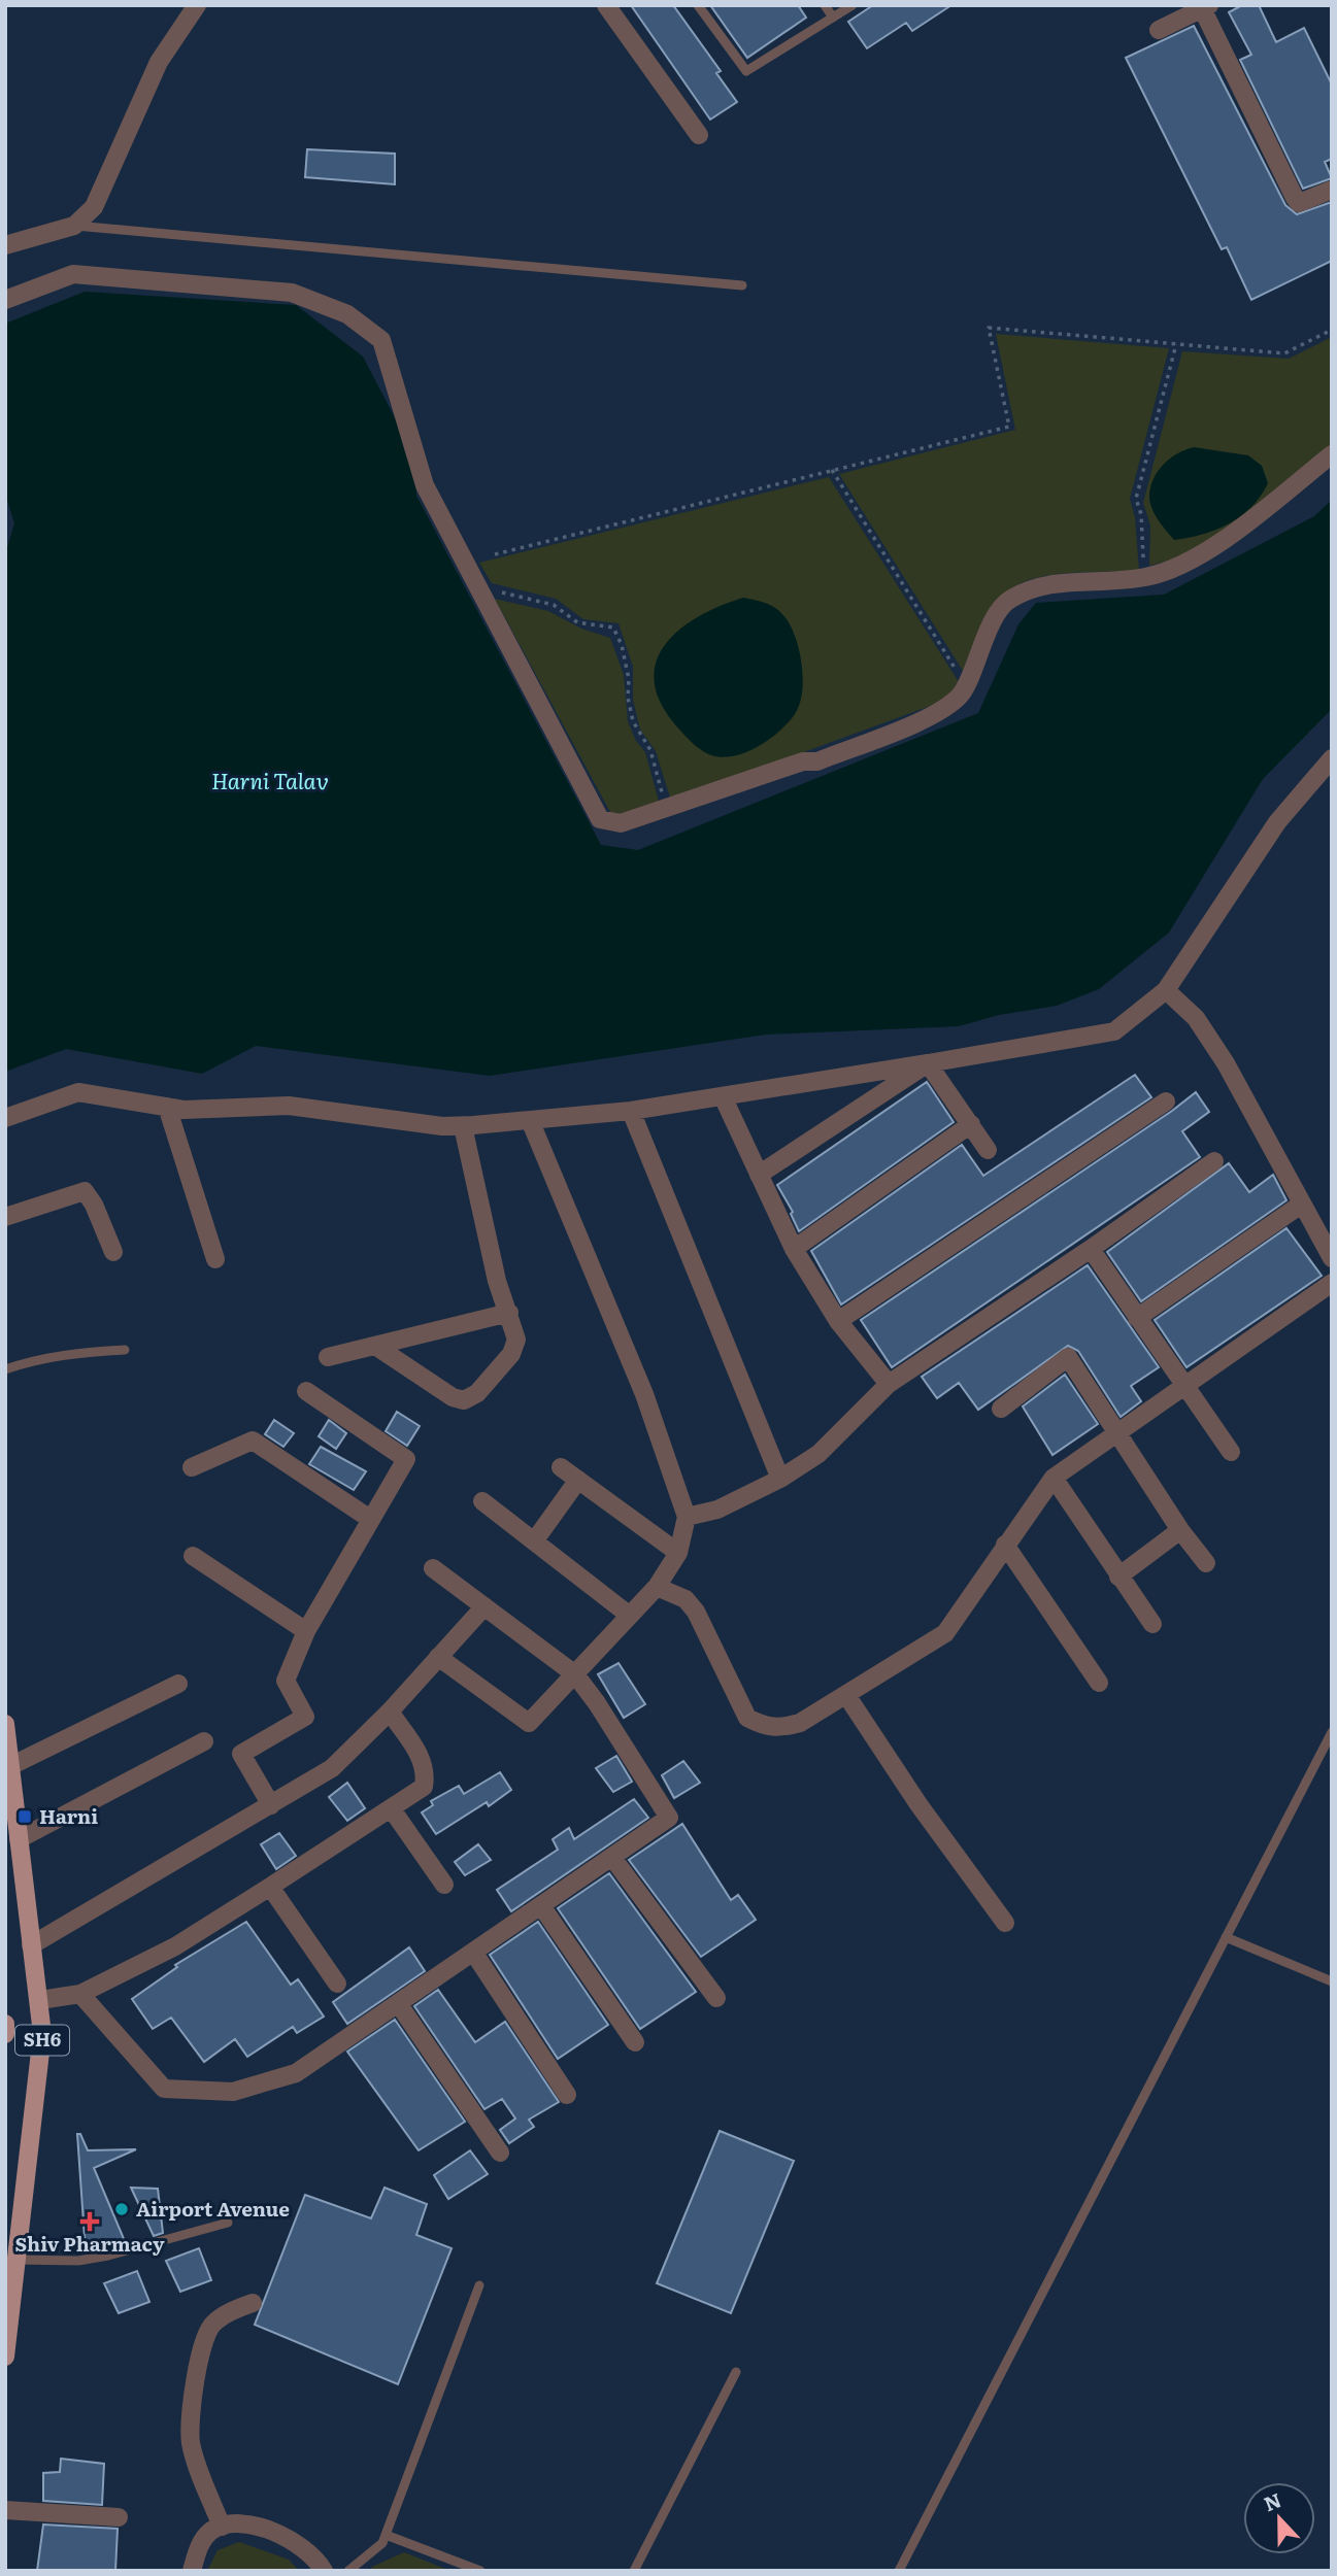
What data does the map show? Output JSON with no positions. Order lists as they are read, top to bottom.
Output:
{
  "streets": {
    "main road": ["SH6"]
  },
  "water": ["Harni Talav"],
  "places": {
    "transit": ["Harni"],
    "other": ["Airport Avenue"],
    "health": ["Shiv Pharmacy"]
  },
  "north": "top"
}
